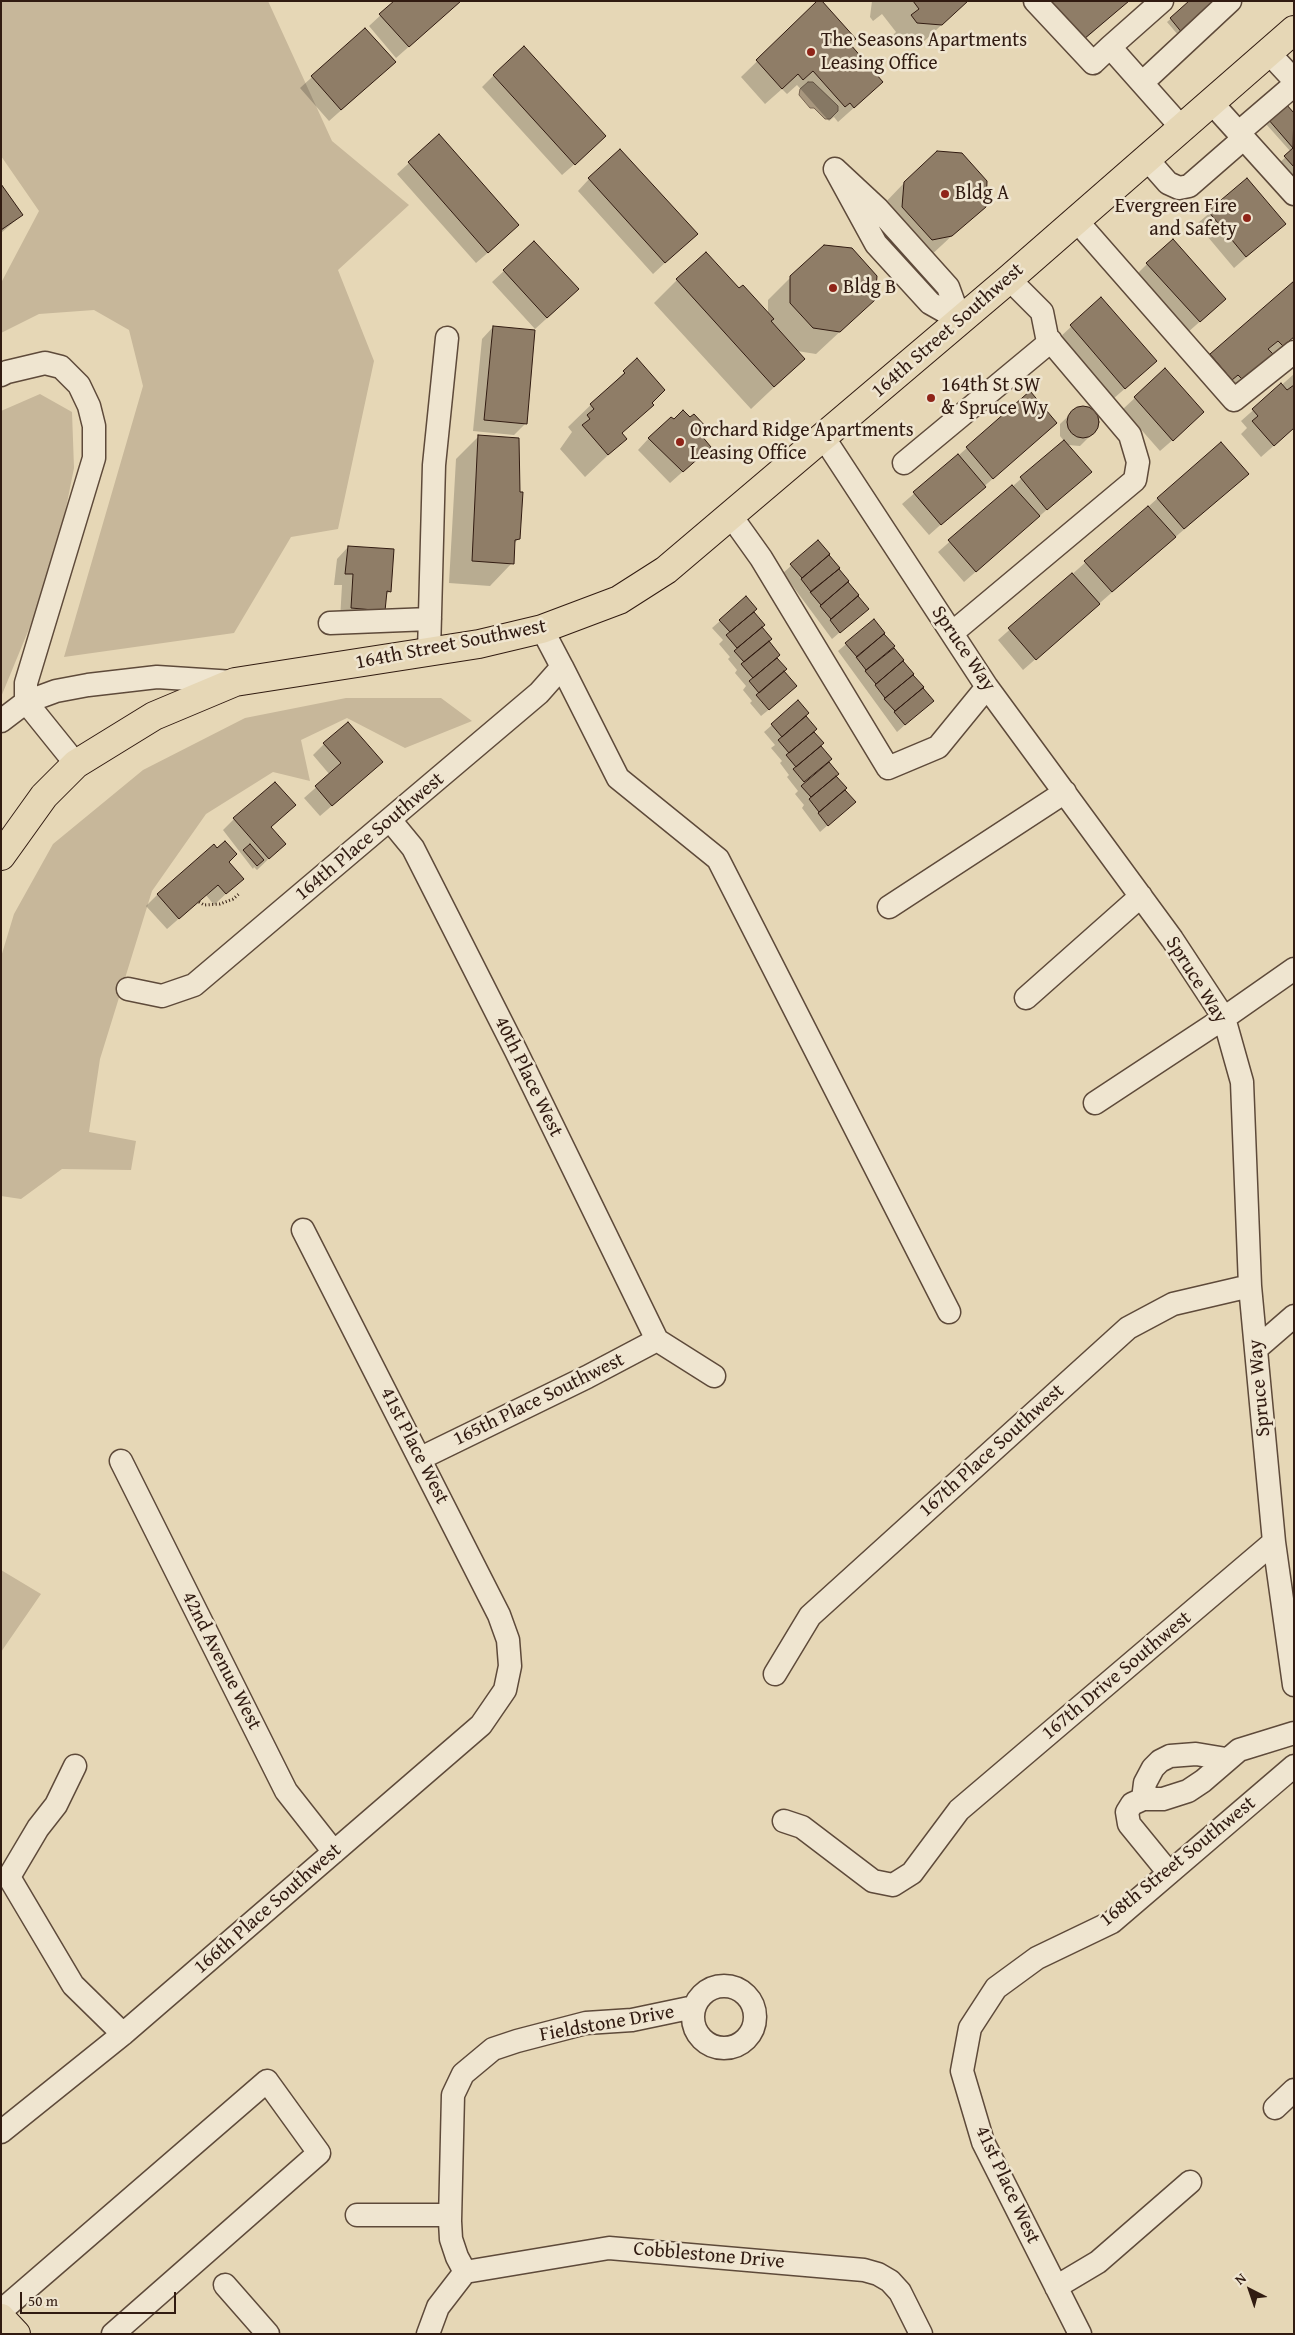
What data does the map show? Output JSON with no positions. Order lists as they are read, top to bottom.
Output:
{
  "streets": {
    "main road": ["164th Street Southwest"],
    "street": [
      "Spruce Way",
      "164th Place Southwest",
      "40th Place West",
      "165th Place Southwest",
      "41st Place West",
      "167th Place Southwest",
      "42nd Avenue West",
      "167th Drive Southwest",
      "168th Street Southwest",
      "166th Place Southwest",
      "Fieldstone Drive",
      "Cobblestone Drive"
    ]
  },
  "crossings": [
    ["164th Street Southwest", "Spruce Way"],
    ["Spruce Way", "167th Place Southwest"],
    ["Spruce Way", "167th Drive Southwest"],
    ["164th Place Southwest", "40th Place West"],
    ["40th Place West", "165th Place Southwest"],
    ["165th Place Southwest", "41st Place West"],
    ["41st Place West", "168th Street Southwest"],
    ["41st Place West", "166th Place Southwest"],
    ["42nd Avenue West", "166th Place Southwest"],
    ["Fieldstone Drive", "Cobblestone Drive"]
  ],
  "places": [
    "The Seasons Apartments Leasing Office",
    "Bldg A",
    "Evergreen Fire and Safety",
    "Bldg B",
    "164th St SW & Spruce Wy",
    "Orchard Ridge Apartments Leasing Office"
  ],
  "scale_bar": "50 m",
  "north": "top left"
}
